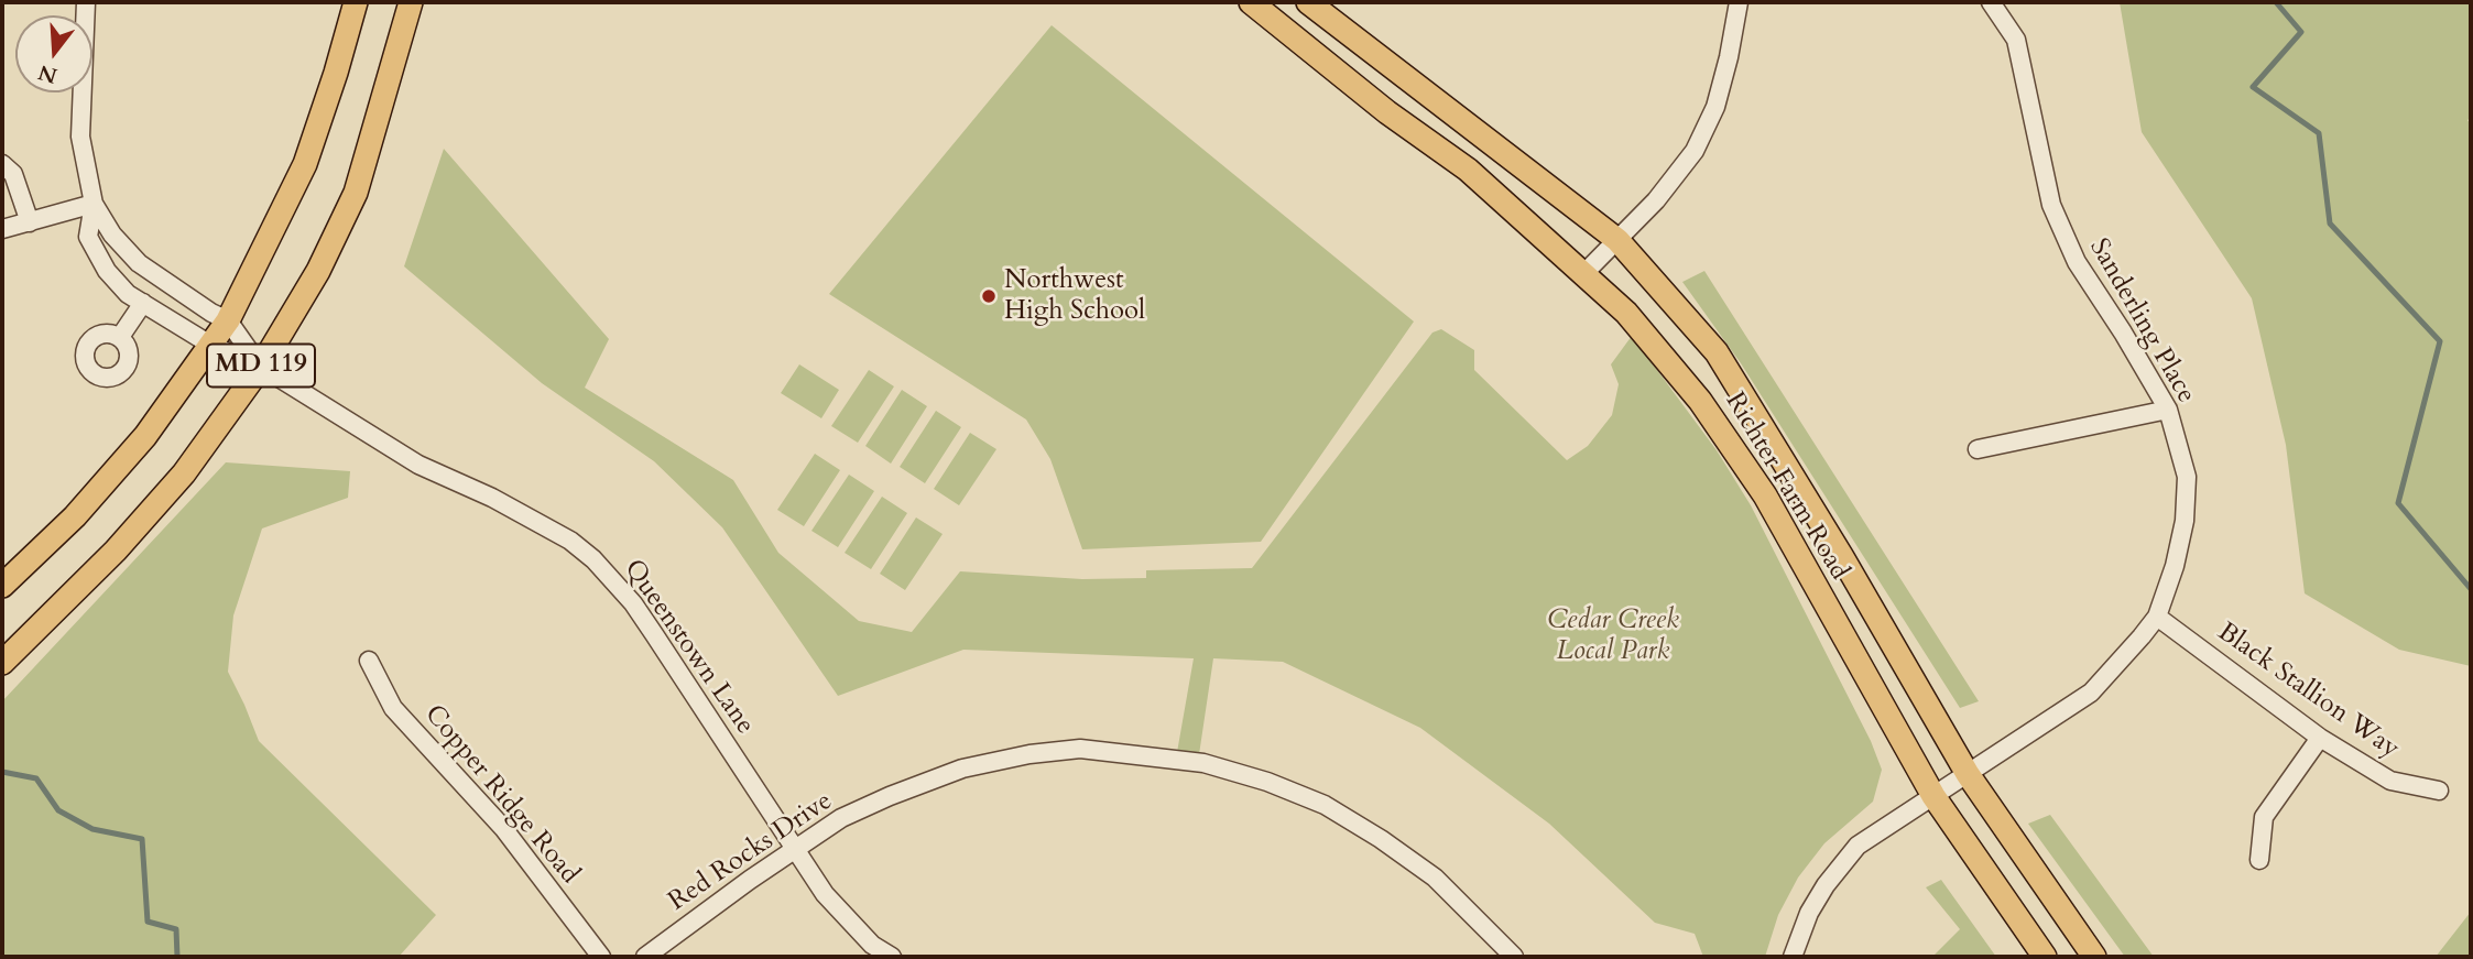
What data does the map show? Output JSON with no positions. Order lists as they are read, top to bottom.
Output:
{
  "streets": {
    "main road": ["MD 119", "Richter Farm Road"],
    "street": [
      "Sanderling Place",
      "Queenstown Lane",
      "Black Stallion Way",
      "Copper Ridge Road",
      "Red Rocks Drive"
    ]
  },
  "crossings": [
    ["Sanderling Place", "Richter Farm Road"],
    ["Sanderling Place", "Black Stallion Way"],
    ["MD 119", "Queenstown Lane"],
    ["Queenstown Lane", "Red Rocks Drive"]
  ],
  "parks": ["Cedar Creek Local Park"],
  "places": ["Northwest High School"],
  "north": "bottom"
}
